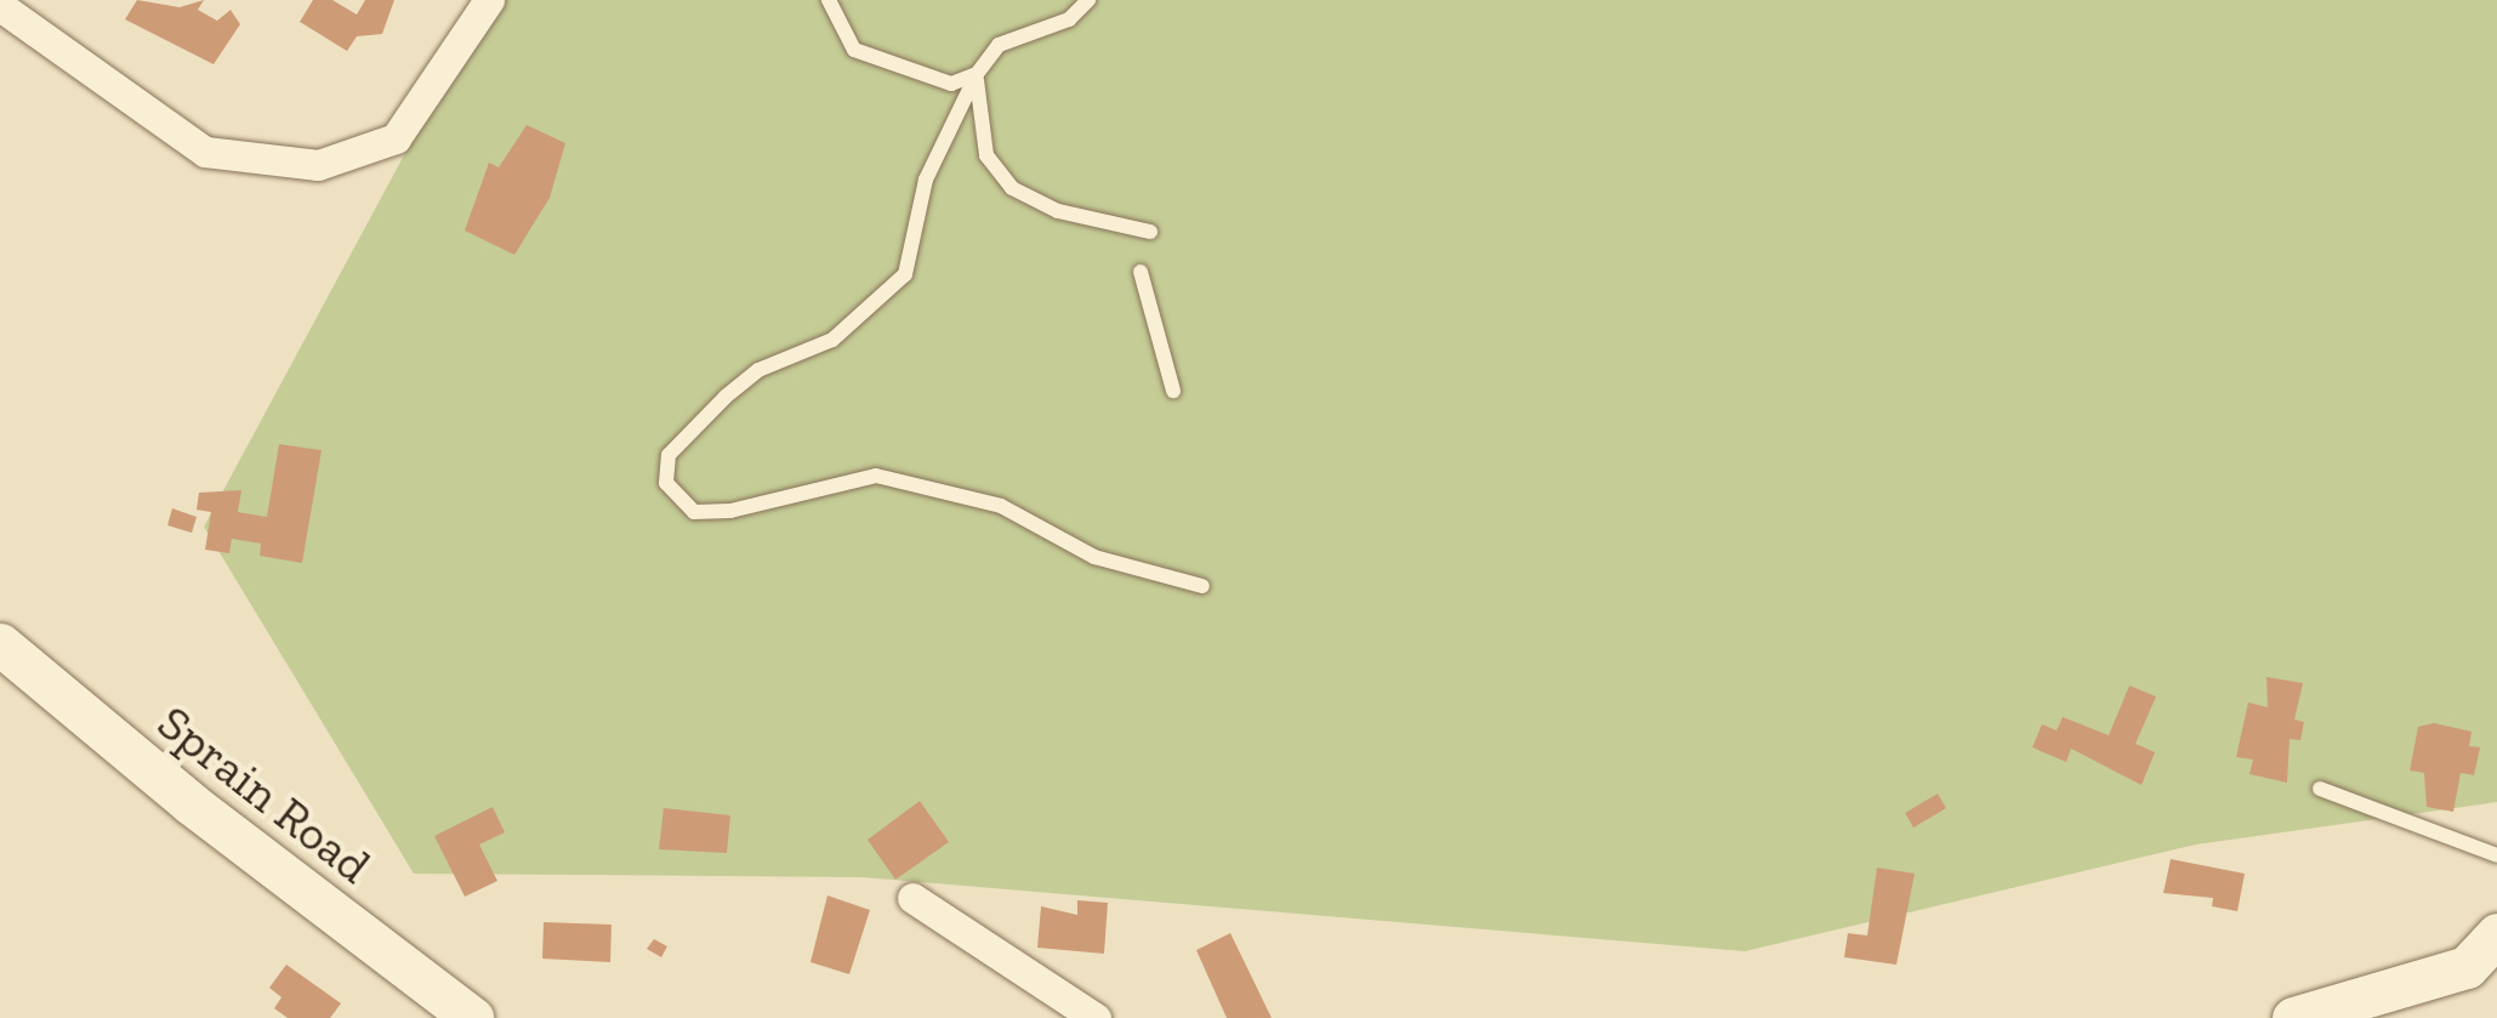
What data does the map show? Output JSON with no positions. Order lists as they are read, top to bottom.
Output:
{
  "streets": {
    "street": ["Sprain Road"]
  }
}
